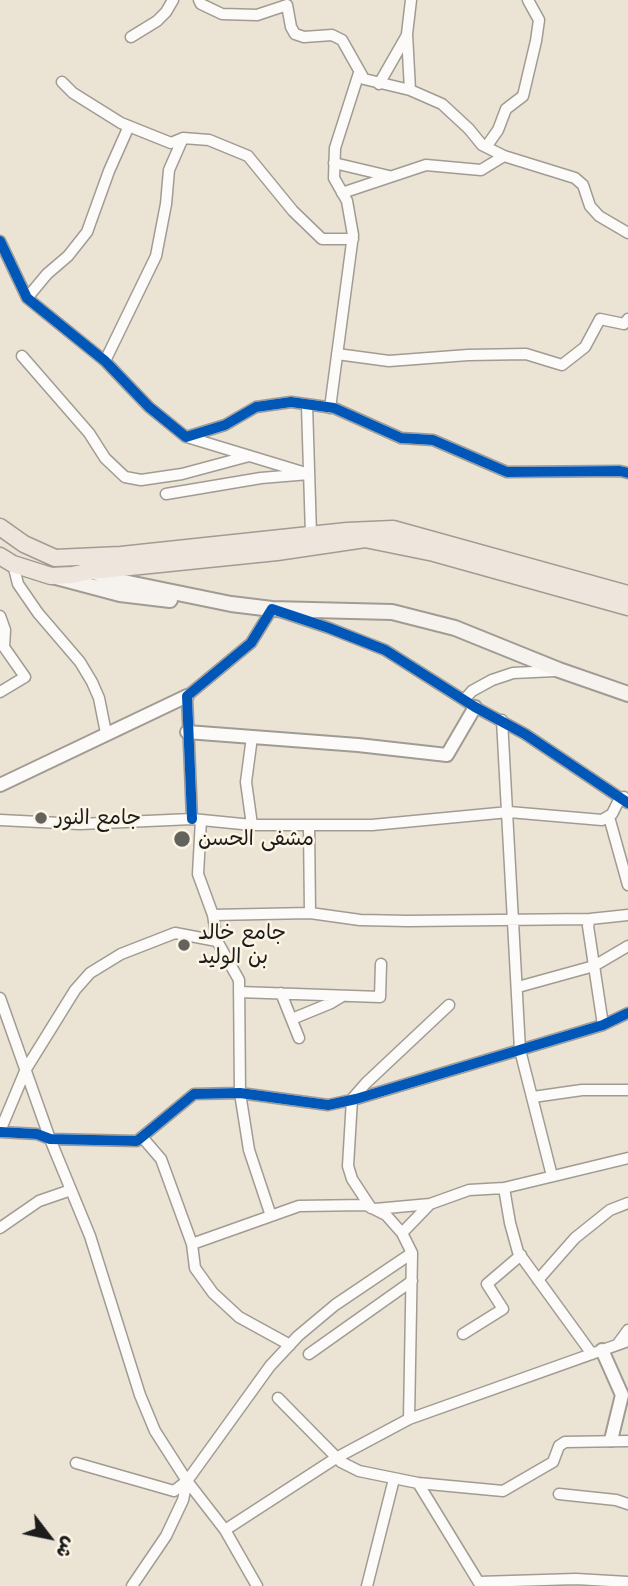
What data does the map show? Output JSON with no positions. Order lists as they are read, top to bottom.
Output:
{
  "places": ["جامع النور", "مشفى الحسن", "جامع خالد بن الوليد"],
  "north": "bottom right"
}
